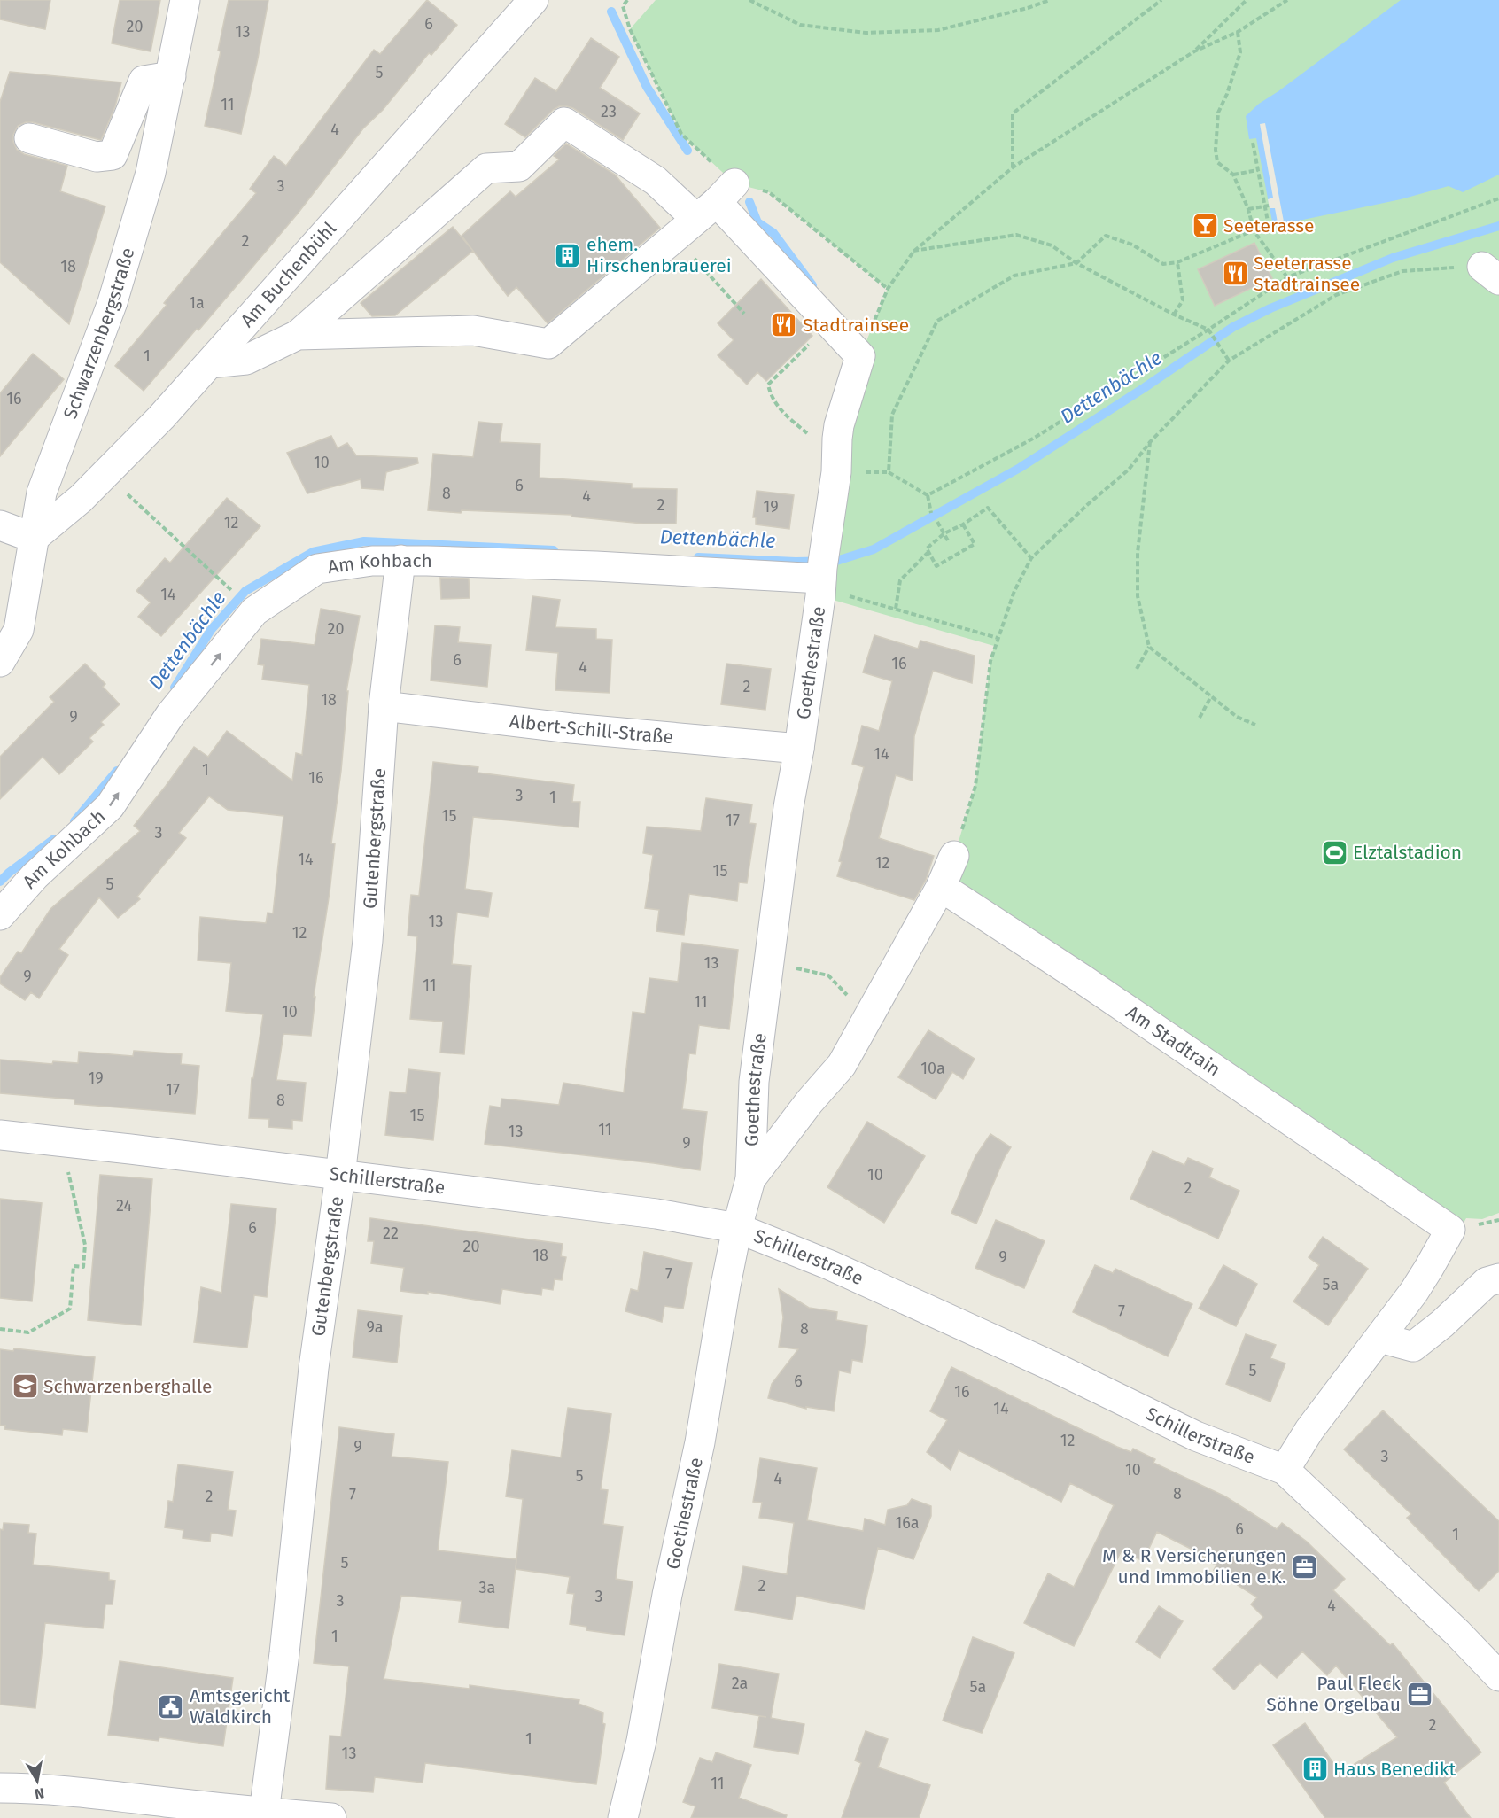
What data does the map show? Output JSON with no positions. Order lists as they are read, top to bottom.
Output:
{
  "streets": {
    "street": [
      "Am Buchenbühl",
      "Schwarzenbergstraße",
      "Am Kohbach",
      "Goethestraße",
      "Albert-Schill-Straße",
      "Gutenbergstraße",
      "Am Stadtrain",
      "Schillerstraße"
    ]
  },
  "crossings": [
    ["Am Buchenbühl", "Schwarzenbergstraße"],
    ["Am Kohbach", "Goethestraße"],
    ["Am Kohbach", "Gutenbergstraße"],
    ["Goethestraße", "Albert-Schill-Straße"],
    ["Goethestraße", "Schillerstraße"],
    ["Albert-Schill-Straße", "Gutenbergstraße"],
    ["Gutenbergstraße", "Schillerstraße"],
    ["Am Stadtrain", "Schillerstraße"]
  ],
  "one_way": ["Am Kohbach"],
  "water": ["Dettenbächle"],
  "places": {
    "bar": ["Seeterasse"],
    "building": ["ehem. Hirschenbrauerei", "Haus Benedikt"],
    "restaurant": ["Seeterrasse Stadtrainsee", "Stadtrainsee"],
    "sports": ["Elztalstadion"],
    "school or university": ["Schwarzenberghalle"],
    "office": ["M & R Versicherungen und Immobilien e.K.", "Paul Fleck Söhne Orgelbau"],
    "public building": ["Amtsgericht Waldkirch"]
  },
  "house_numbers": [
    "6",
    "20",
    "13",
    "5",
    "11",
    "23",
    "4",
    "3",
    "2",
    "18",
    "1a",
    "1",
    "16",
    "10",
    "6",
    "8",
    "4",
    "2",
    "19",
    "12",
    "14",
    "20",
    "6",
    "16",
    "4",
    "2",
    "18",
    "9",
    "14",
    "1",
    "16",
    "3",
    "1",
    "15",
    "17",
    "3",
    "14",
    "12",
    "15",
    "5",
    "13",
    "12",
    "13",
    "9",
    "11",
    "11",
    "10",
    "10a",
    "19",
    "17",
    "8",
    "15",
    "11",
    "13",
    "9",
    "10",
    "2",
    "24",
    "6",
    "22",
    "20",
    "18",
    "9",
    "7",
    "5a",
    "7",
    "9a",
    "8",
    "5",
    "6",
    "16",
    "14",
    "12",
    "9",
    "3",
    "10",
    "5",
    "4",
    "8",
    "7",
    "2",
    "16a",
    "6",
    "1",
    "5",
    "2",
    "3a",
    "3",
    "3",
    "4",
    "1",
    "2a",
    "5a",
    "2",
    "1",
    "13",
    "11"
  ],
  "north": "bottom"
}
